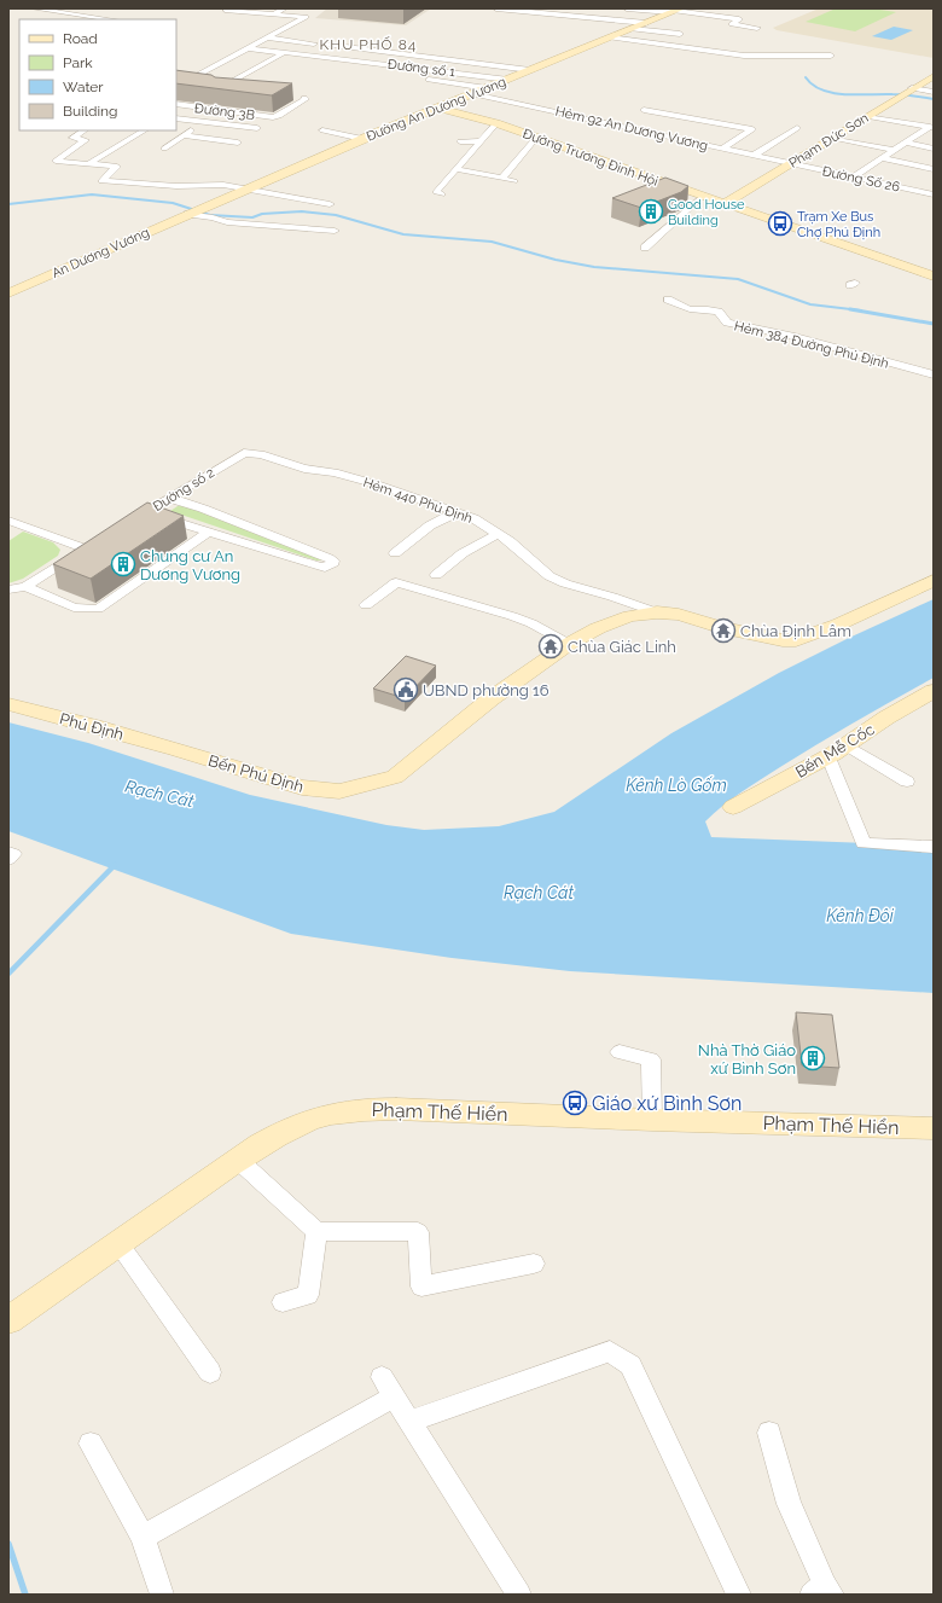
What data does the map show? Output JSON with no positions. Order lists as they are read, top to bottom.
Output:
{
  "streets": {
    "street": [
      "Đường số 1",
      "Đường An Dương Vương",
      "Đường 3B",
      "Hẻm 92 An Dương Vương",
      "Phạm Đức Sơn",
      "Đường Trương Đình Hội",
      "Đường Số 26",
      "An Dương Vương",
      "Hẻm 384 Đường Phú Định",
      "Đường số 2",
      "Hẻm 440 Phú Định",
      "Phú Định",
      "Bến Mễ Cốc",
      "Bến Phú Định",
      "Phạm Thế Hiển"
    ]
  },
  "crossings": [
    ["Đường số 1", "Đường An Dương Vương"],
    ["Đường An Dương Vương", "Hẻm 92 An Dương Vương"],
    ["Đường An Dương Vương", "Đường Trương Đình Hội"],
    ["Đường An Dương Vương", "An Dương Vương"],
    ["Hẻm 92 An Dương Vương", "Phạm Đức Sơn"],
    ["Hẻm 92 An Dương Vương", "Đường Số 26"],
    ["Phạm Đức Sơn", "Đường Trương Đình Hội"],
    ["Phạm Đức Sơn", "Đường Số 26"],
    ["Đường số 2", "Hẻm 440 Phú Định"],
    ["Hẻm 440 Phú Định", "Bến Phú Định"],
    ["Phú Định", "Bến Phú Định"]
  ],
  "districts": ["KHU PHỐ 84"],
  "water": ["Kênh Lò Gốm", "Rạch Cát", "Kênh Đôi"],
  "places": {
    "building": ["Good House Building", "Chung cư An Dương Vương", "Nhà Thờ Giáo xứ Bình Sơn"],
    "bus stop": ["Trạm Xe Bus Chợ Phú Định", "Giáo xứ Bình Sơn"],
    "temple": ["Chùa Định Lâm", "Chùa Giác Linh"],
    "public building": ["UBND phường 16"]
  },
  "legend": [
    "Road",
    "Park",
    "Water",
    "Building"
  ]
}
